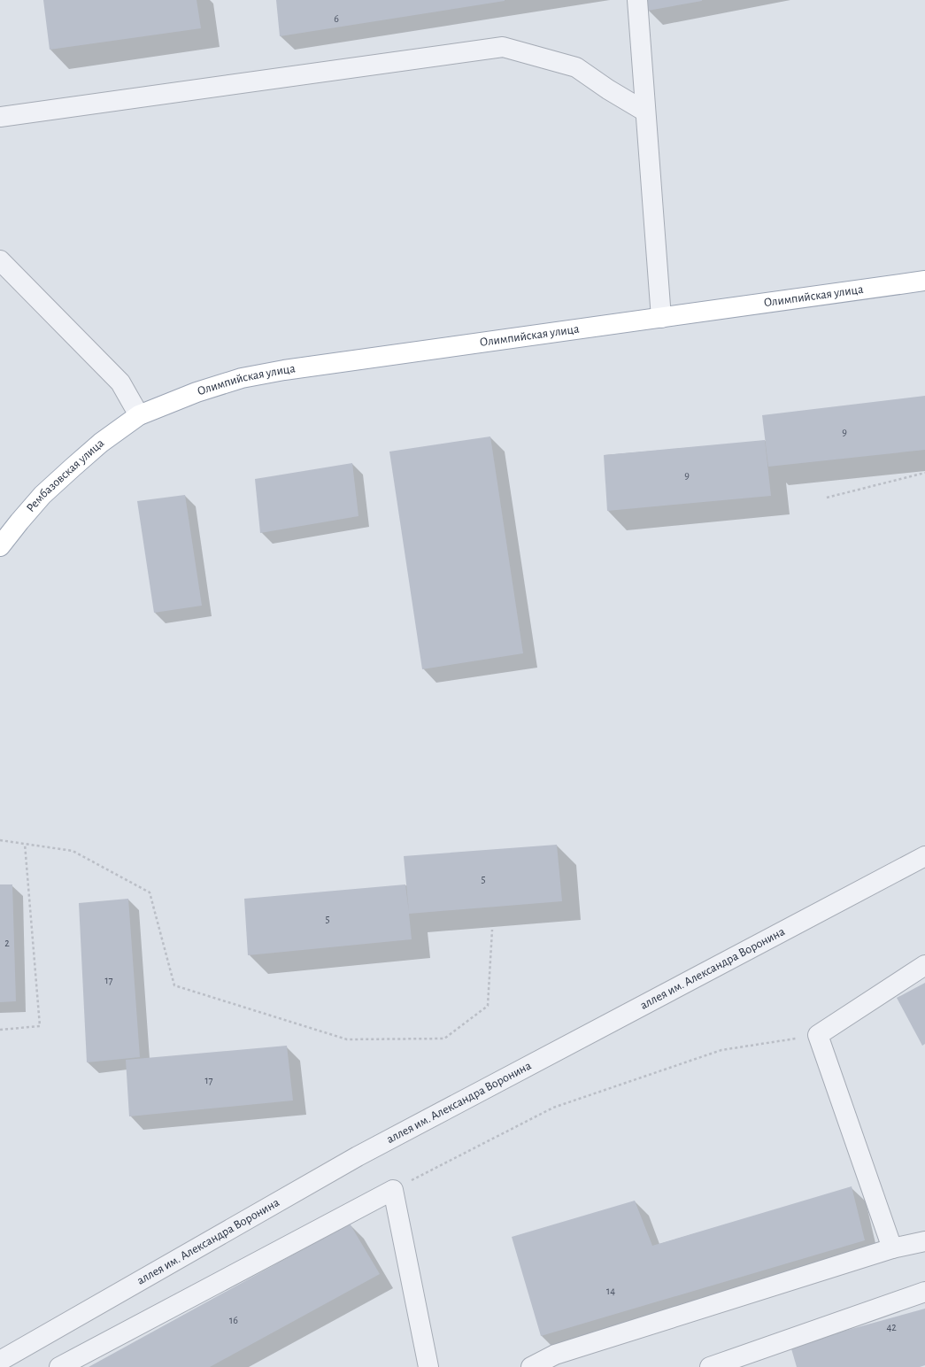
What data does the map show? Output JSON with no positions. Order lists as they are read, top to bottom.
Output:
{
  "streets": {
    "main road": ["Олимпийская улица", "Рембазовская улица"],
    "street": ["аллея им. Александра Воронина"]
  },
  "crossings": [
    ["Олимпийская улица", "Рембазовская улица"]
  ],
  "house_numbers": [
    "6",
    "9",
    "9",
    "5",
    "5",
    "2",
    "17",
    "17",
    "14",
    "16",
    "42"
  ]
}
